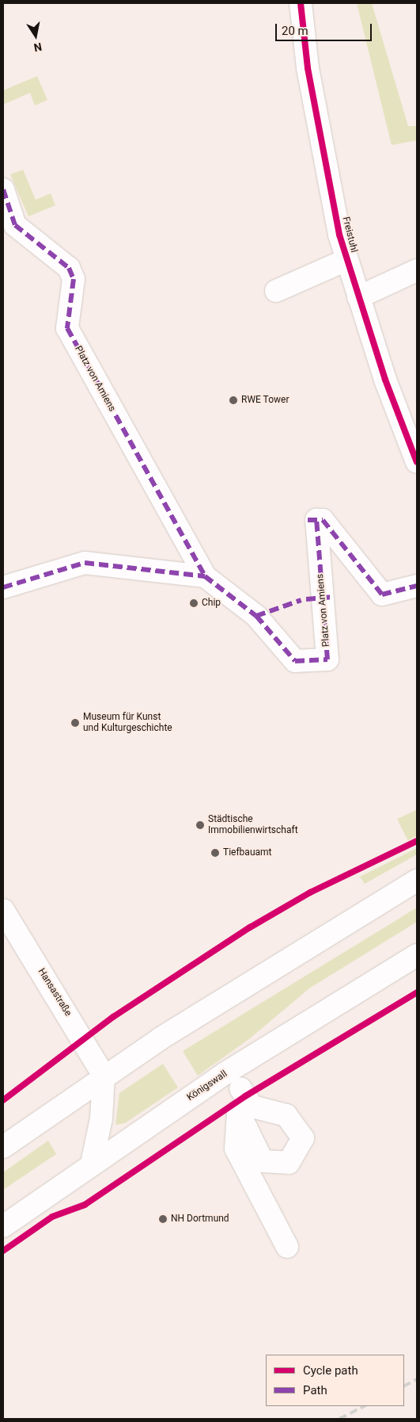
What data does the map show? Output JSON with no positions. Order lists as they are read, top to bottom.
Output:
{
  "streets": {
    "street": [
      "Freistuhl",
      "Platz von Amiens",
      "Hansastraße",
      "Königswall"
    ]
  },
  "places": [
    "RWE Tower",
    "Chip",
    "Museum für Kunst und Kulturgeschichte",
    "Städtische Immobilienwirtschaft",
    "Tiefbauamt",
    "NH Dortmund"
  ],
  "legend": ["Cycle path", "Path"],
  "scale_bar": "20 m",
  "north": "bottom"
}
